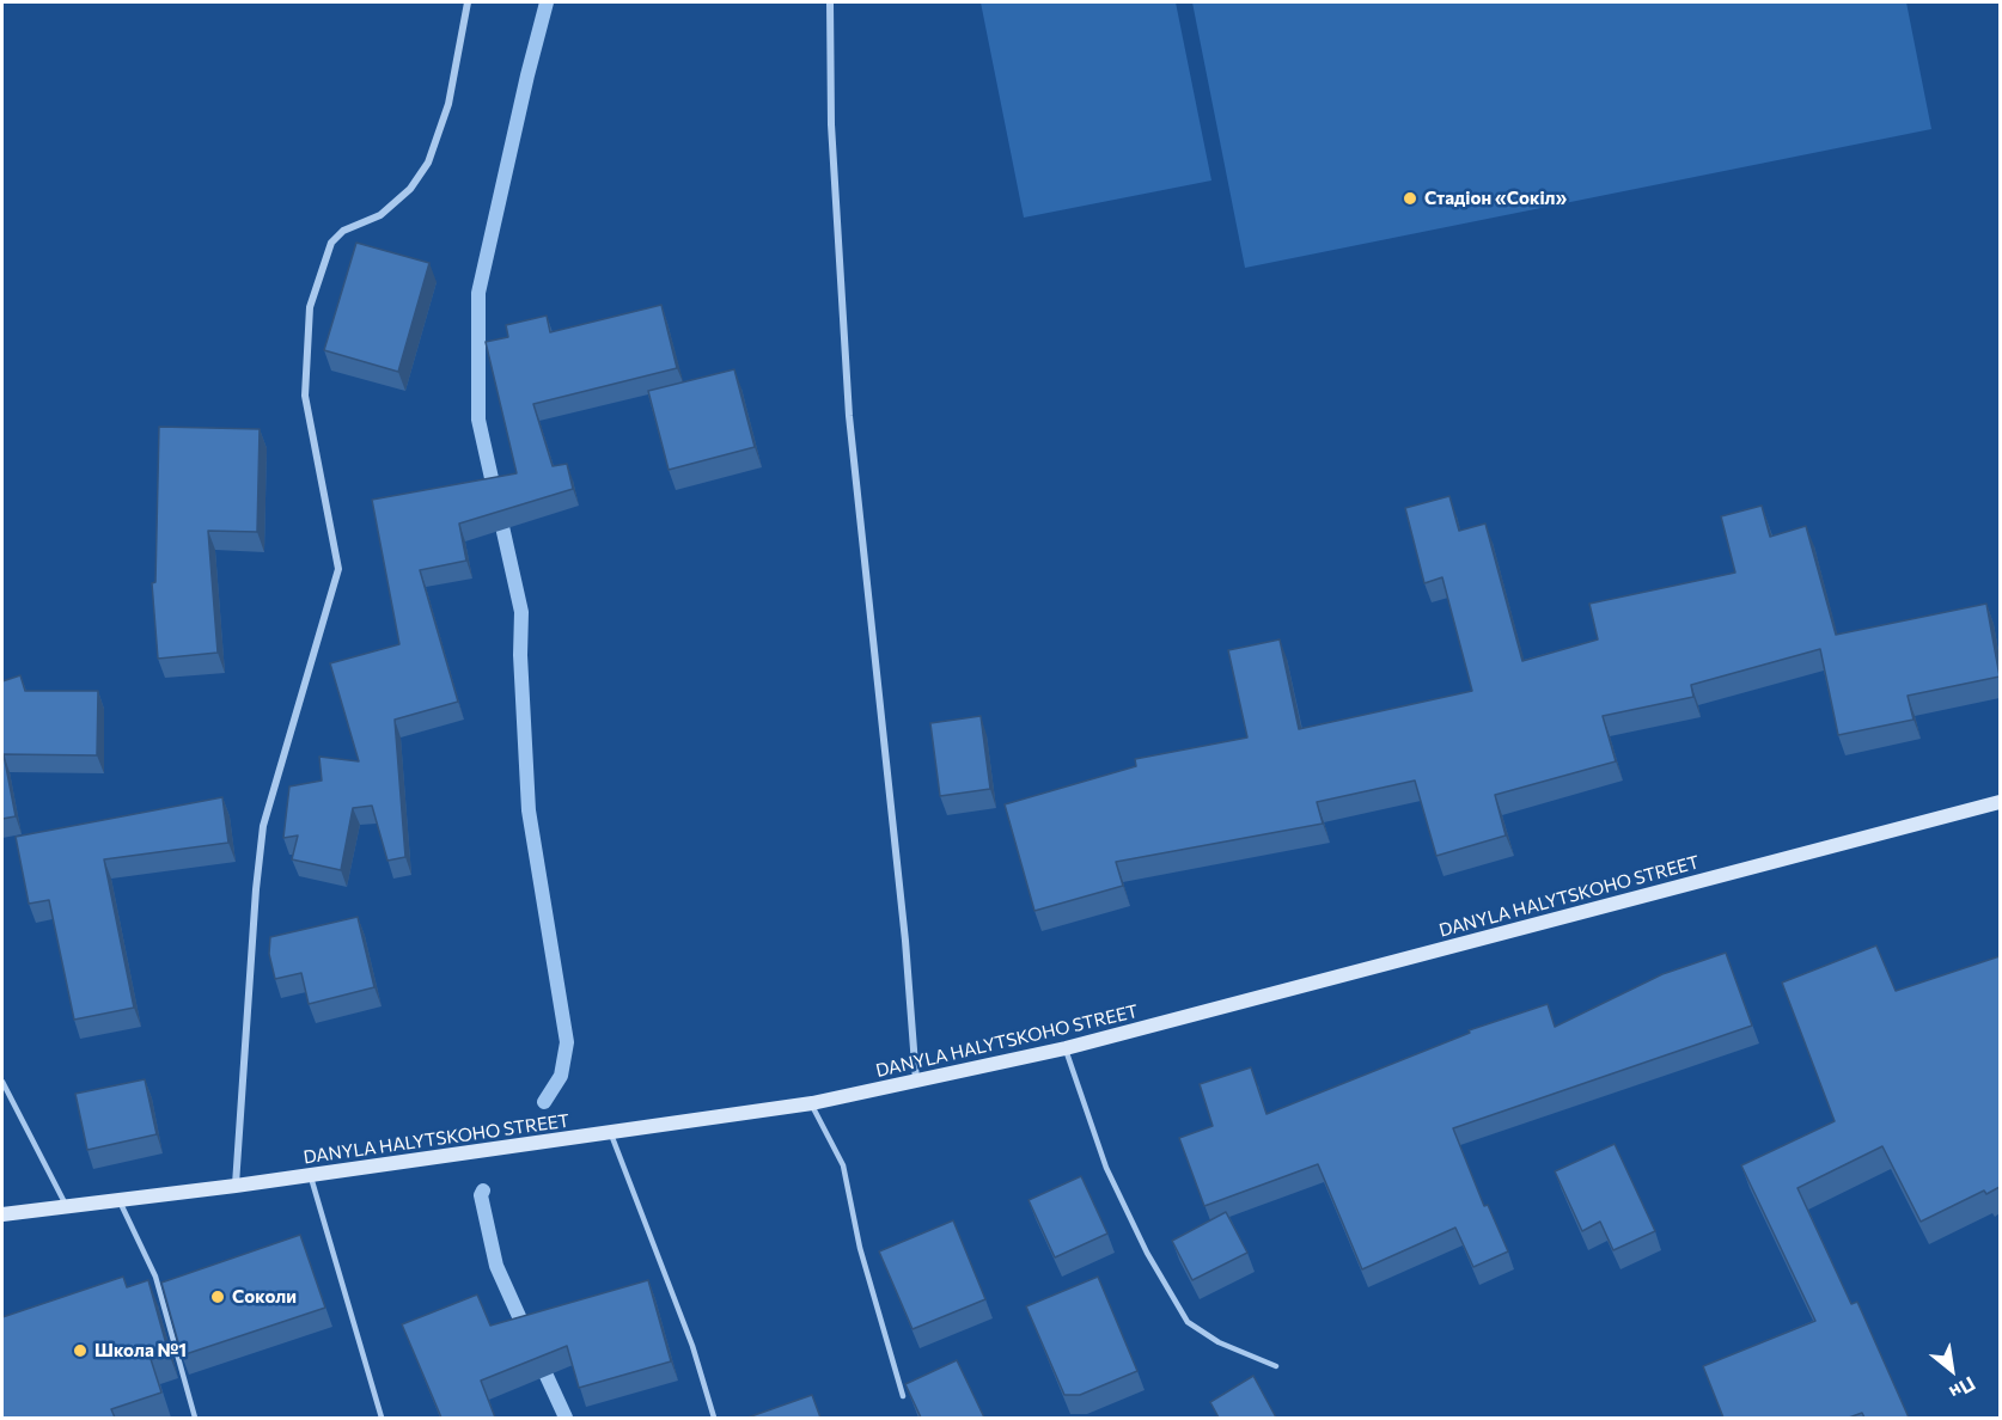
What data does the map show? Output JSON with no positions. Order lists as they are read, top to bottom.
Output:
{
  "streets": {
    "street": ["DANYLA HALYTSKOHO STREET"]
  },
  "places": ["Стадіон «Сокіл»", "Соколи", "Школа №1"],
  "north": "bottom right"
}
